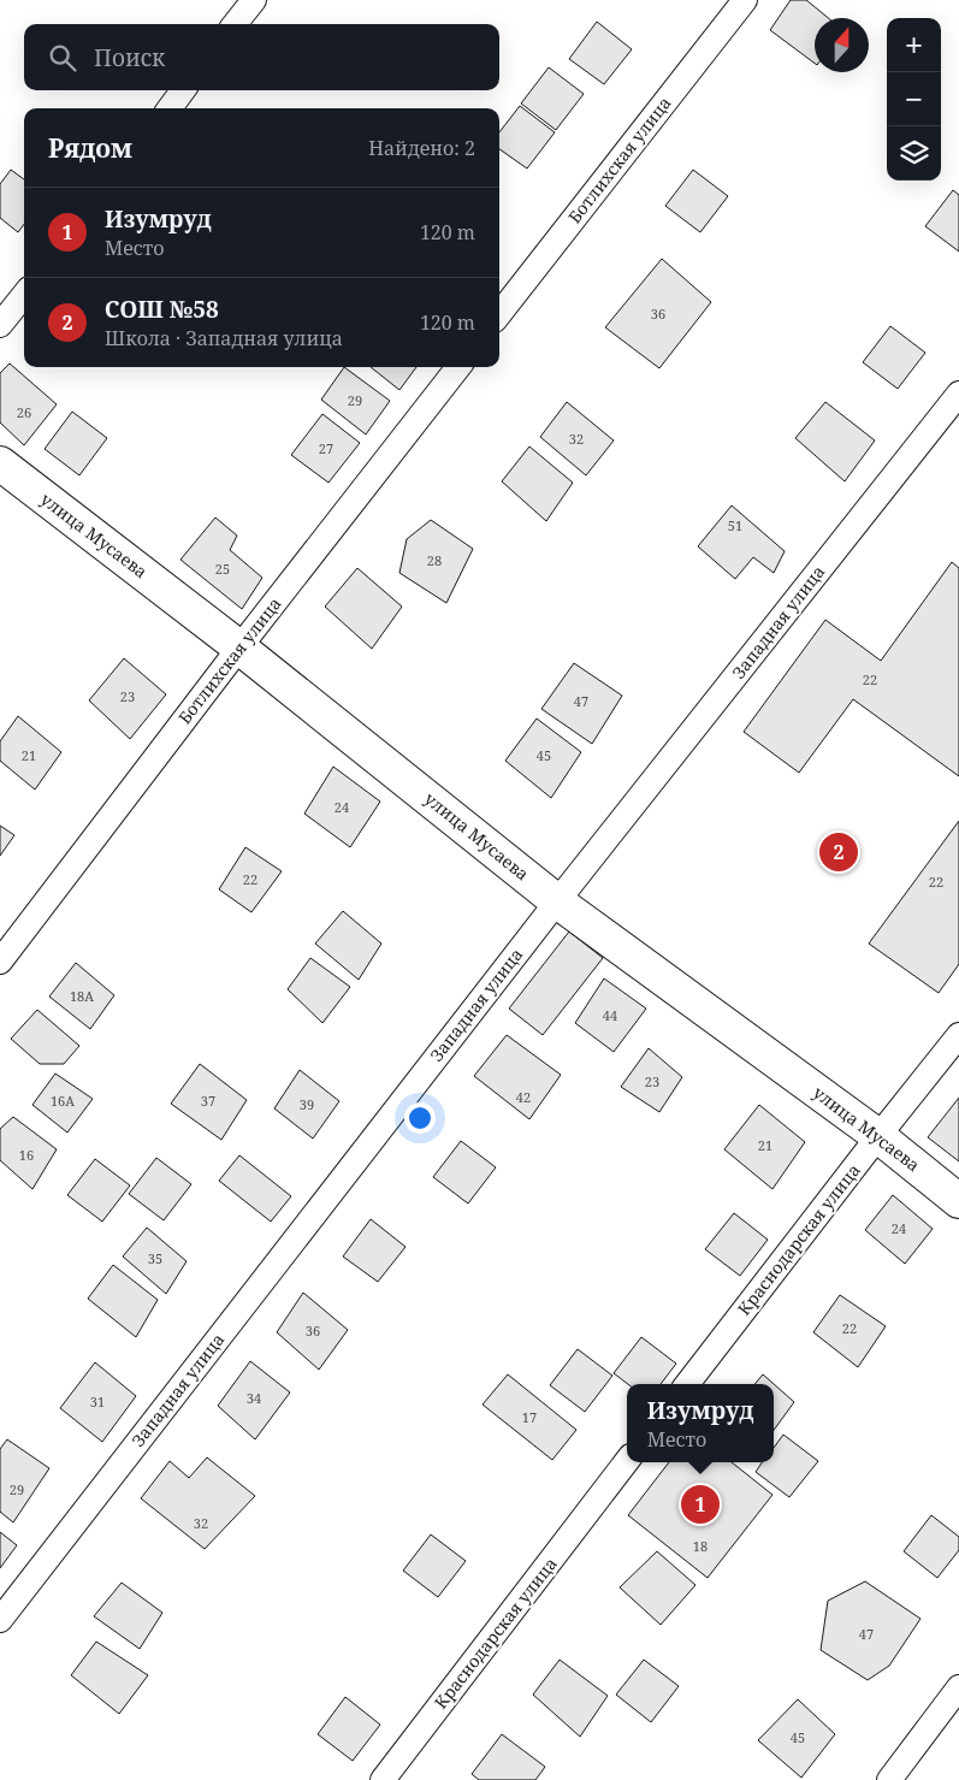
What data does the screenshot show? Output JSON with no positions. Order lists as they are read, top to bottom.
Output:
{
  "streets": {
    "street": [
      "Ботлихская улица",
      "улица Мусаева",
      "Западная улица",
      "Краснодарская улица"
    ]
  },
  "crossings": [
    ["Ботлихская улица", "улица Мусаева"],
    ["улица Мусаева", "Западная улица"],
    ["улица Мусаева", "Краснодарская улица"]
  ],
  "house_numbers": [
    "36",
    "29",
    "26",
    "32",
    "27",
    "51",
    "28",
    "25",
    "22",
    "23",
    "47",
    "21",
    "45",
    "24",
    "22",
    "22",
    "18А",
    "44",
    "23",
    "42",
    "16А",
    "37",
    "39",
    "21",
    "16",
    "24",
    "35",
    "22",
    "36",
    "34",
    "31",
    "17",
    "29",
    "32",
    "18",
    "47",
    "45"
  ],
  "north": "top",
  "page": {
    "map_buttons": ["+", "−"],
    "search": "Поиск",
    "heading": ["Рядом", "Найдено: 2"],
    "list": [
      {
        "mark": "1",
        "name": "Изумруд",
        "note": "Место",
        "value": "120 m"
      },
      {
        "mark": "2",
        "name": "СОШ №58",
        "note": "Школа · Западная улица",
        "value": "120 m"
      }
    ],
    "pins": ["2", "1"],
    "popup": ["Изумруд", "Место"]
  }
}
